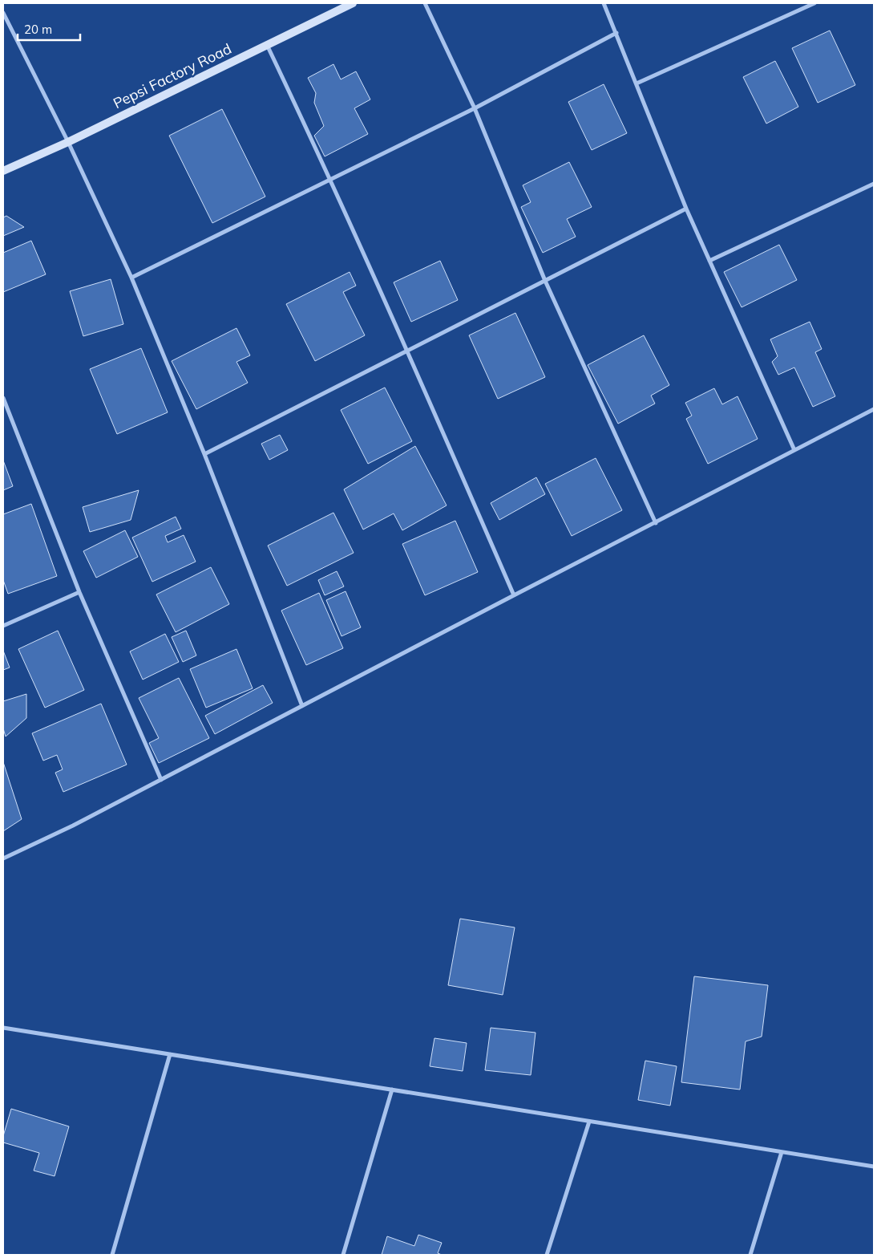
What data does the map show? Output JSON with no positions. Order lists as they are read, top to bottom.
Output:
{
  "streets": {
    "main road": ["Pepsi Factory Road"]
  },
  "scale_bar": "20 m"
}
